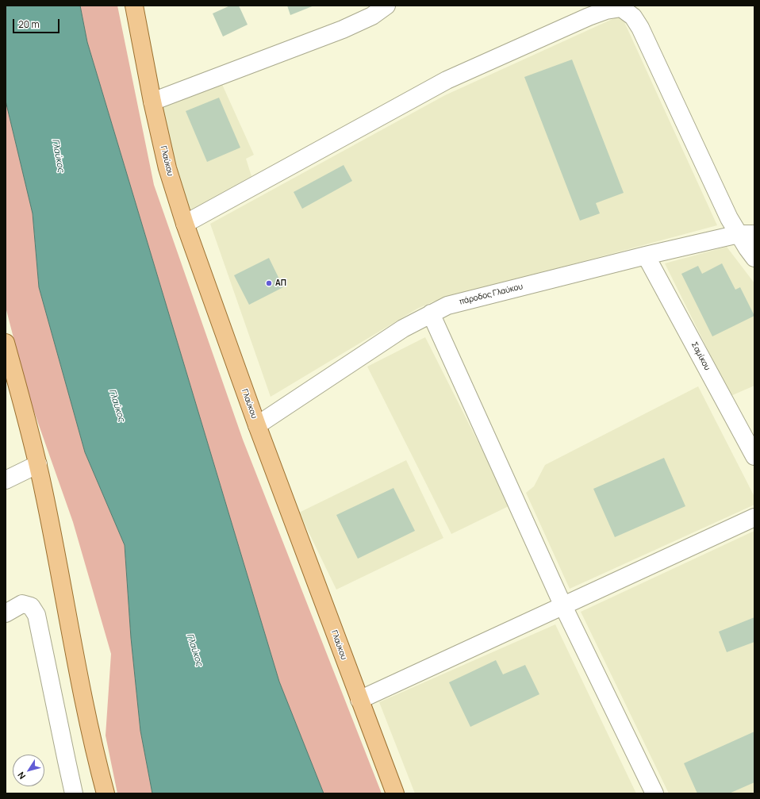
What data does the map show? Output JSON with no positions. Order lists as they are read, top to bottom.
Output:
{
  "streets": {
    "main road": ["Γλαύκου"],
    "street": ["πάροδος Γλαύκου", "Σαμίκου"]
  },
  "crossings": [
    ["Γλαύκου", "πάροδος Γλαύκου"],
    ["πάροδος Γλαύκου", "Σαμίκου"]
  ],
  "water": ["Γλαύκος"],
  "places": ["ΑΠ"],
  "scale_bar": "20 m",
  "north": "bottom left"
}
